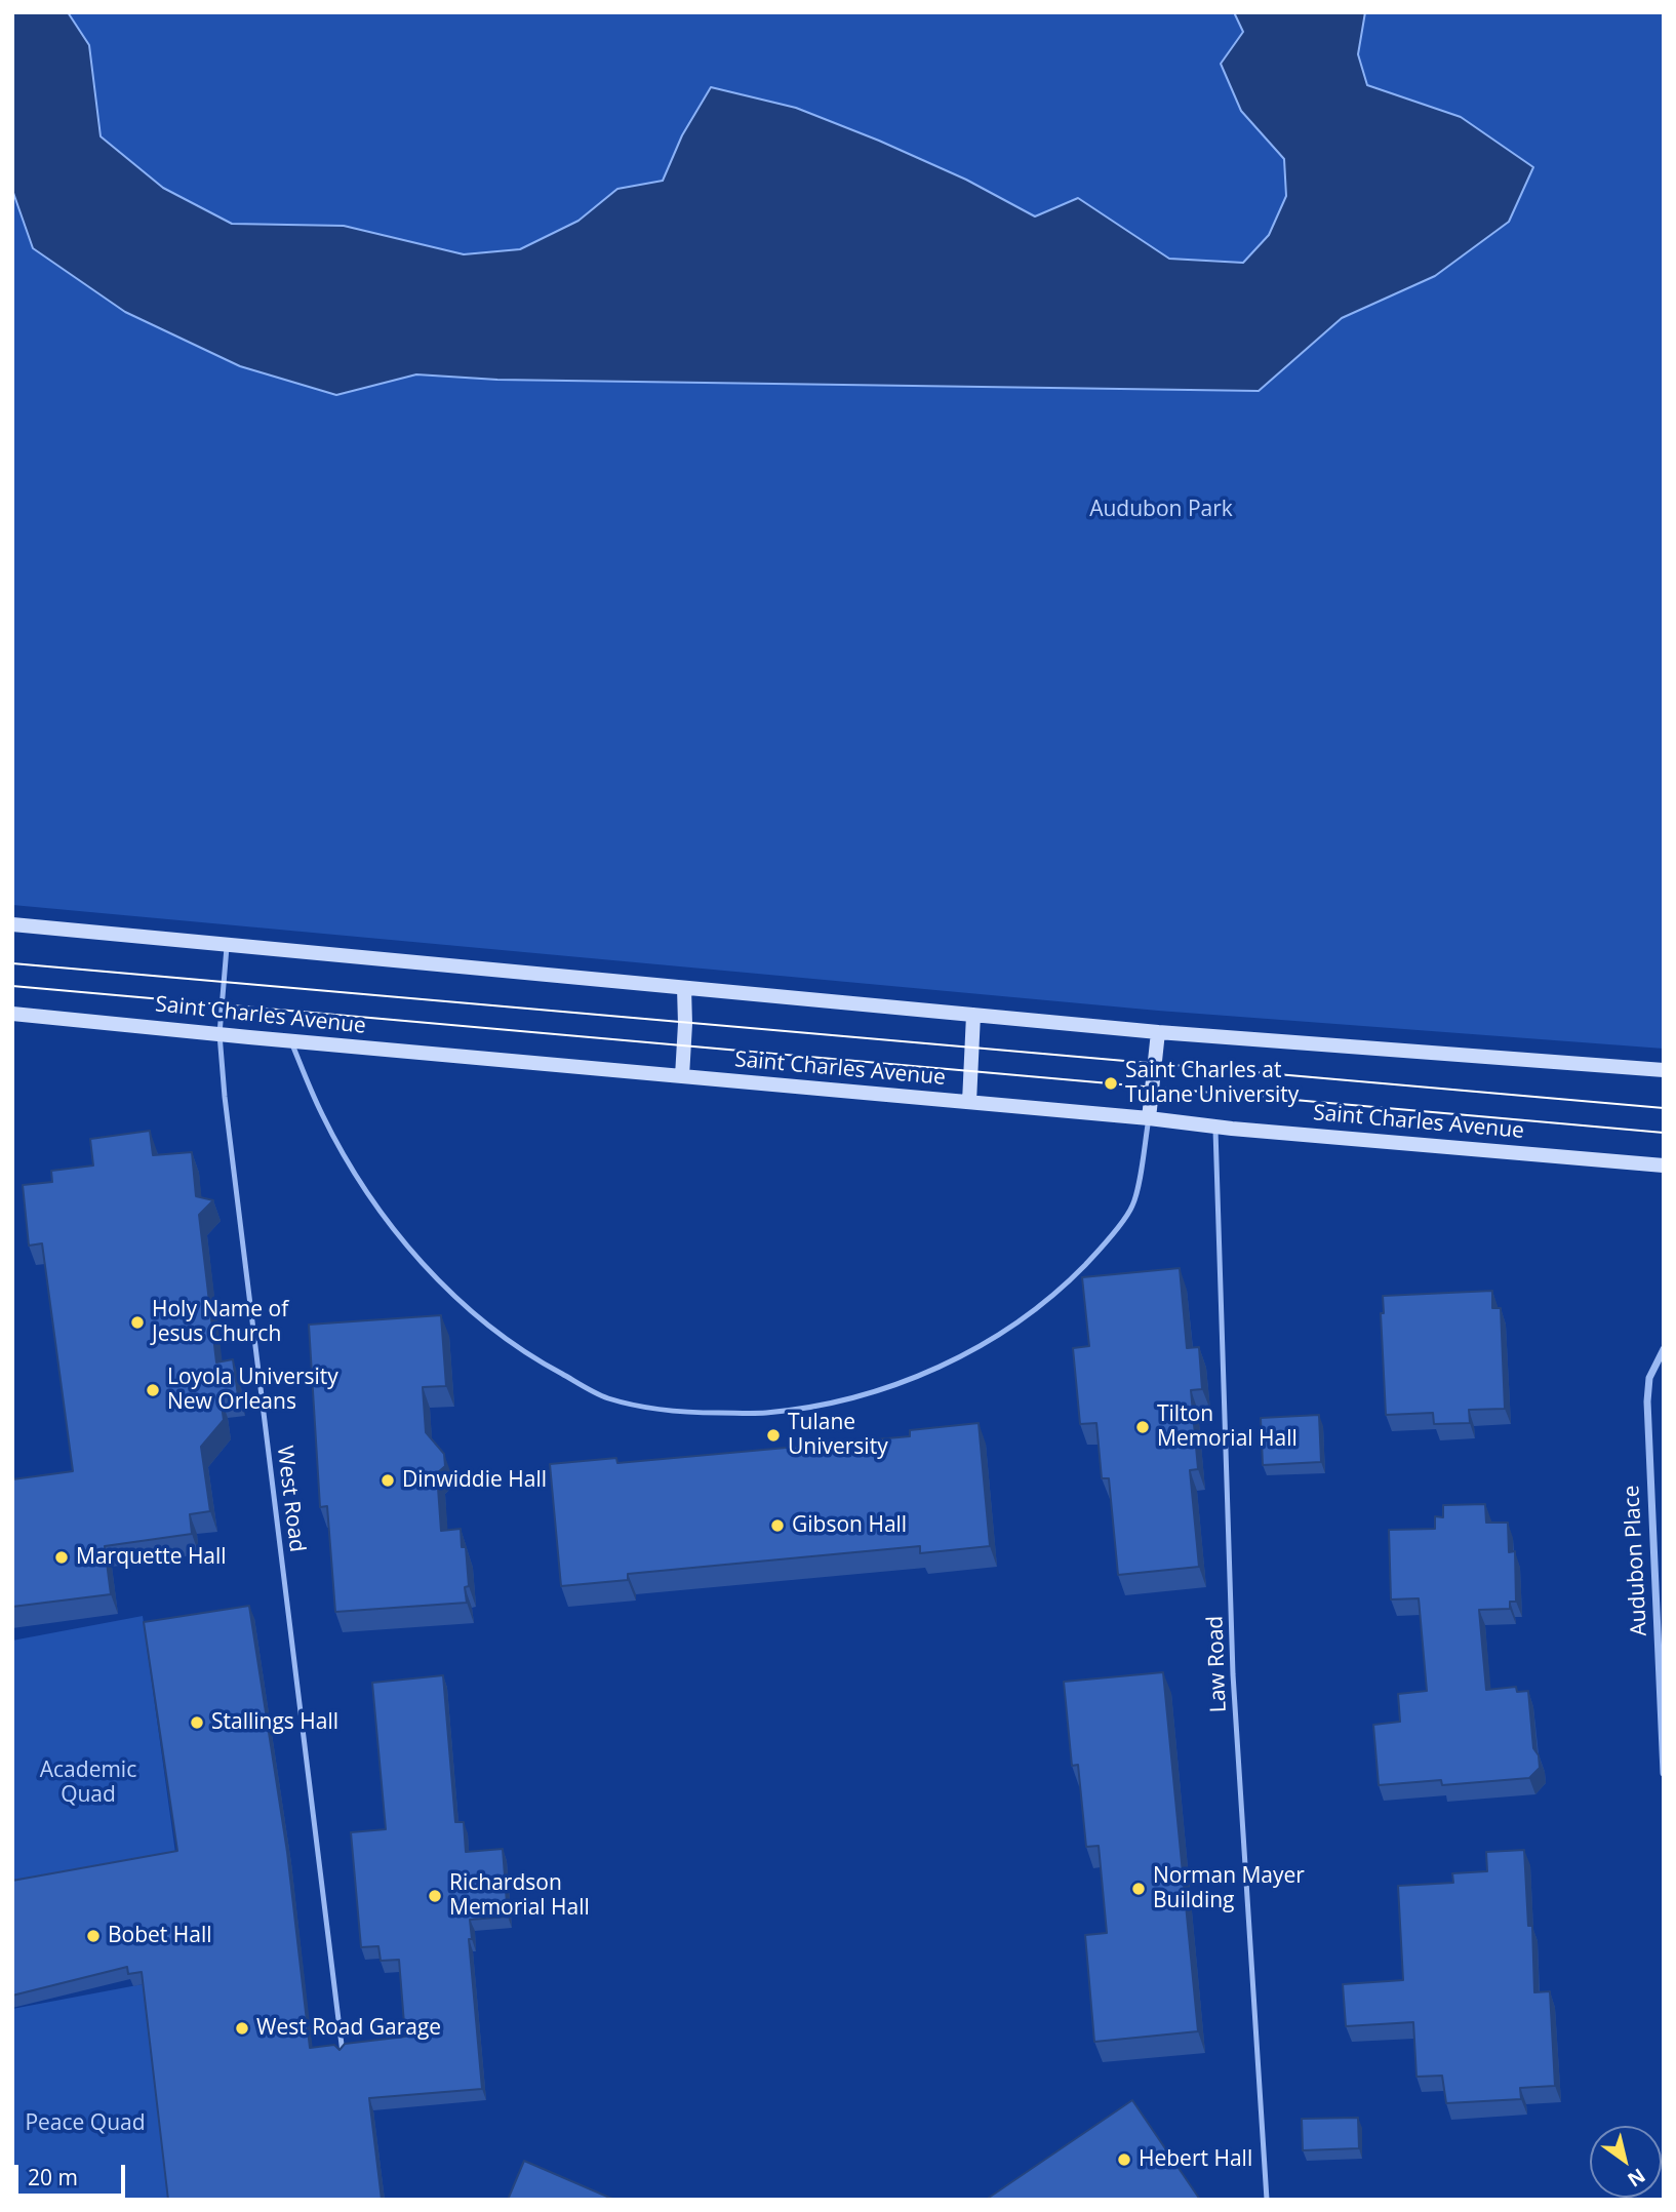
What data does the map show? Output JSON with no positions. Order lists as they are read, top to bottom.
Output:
{
  "streets": {
    "main road": ["Saint Charles Avenue"],
    "street": ["Audubon Place"],
    "lane": ["West Road", "Law Road"]
  },
  "crossings": [
    ["Saint Charles Avenue", "West Road"],
    ["Saint Charles Avenue", "Law Road"]
  ],
  "parks": ["Audubon Park", "Academic Quad", "Peace Quad"],
  "places": [
    "Saint Charles at Tulane University",
    "Holy Name of Jesus Church",
    "Loyola University New Orleans",
    "Tilton Memorial Hall",
    "Tulane University",
    "Dinwiddie Hall",
    "Gibson Hall",
    "Marquette Hall",
    "Stallings Hall",
    "Norman Mayer Building",
    "Richardson Memorial Hall",
    "Bobet Hall",
    "West Road Garage",
    "Hebert Hall"
  ],
  "scale_bar": "20 m",
  "north": "bottom right"
}
